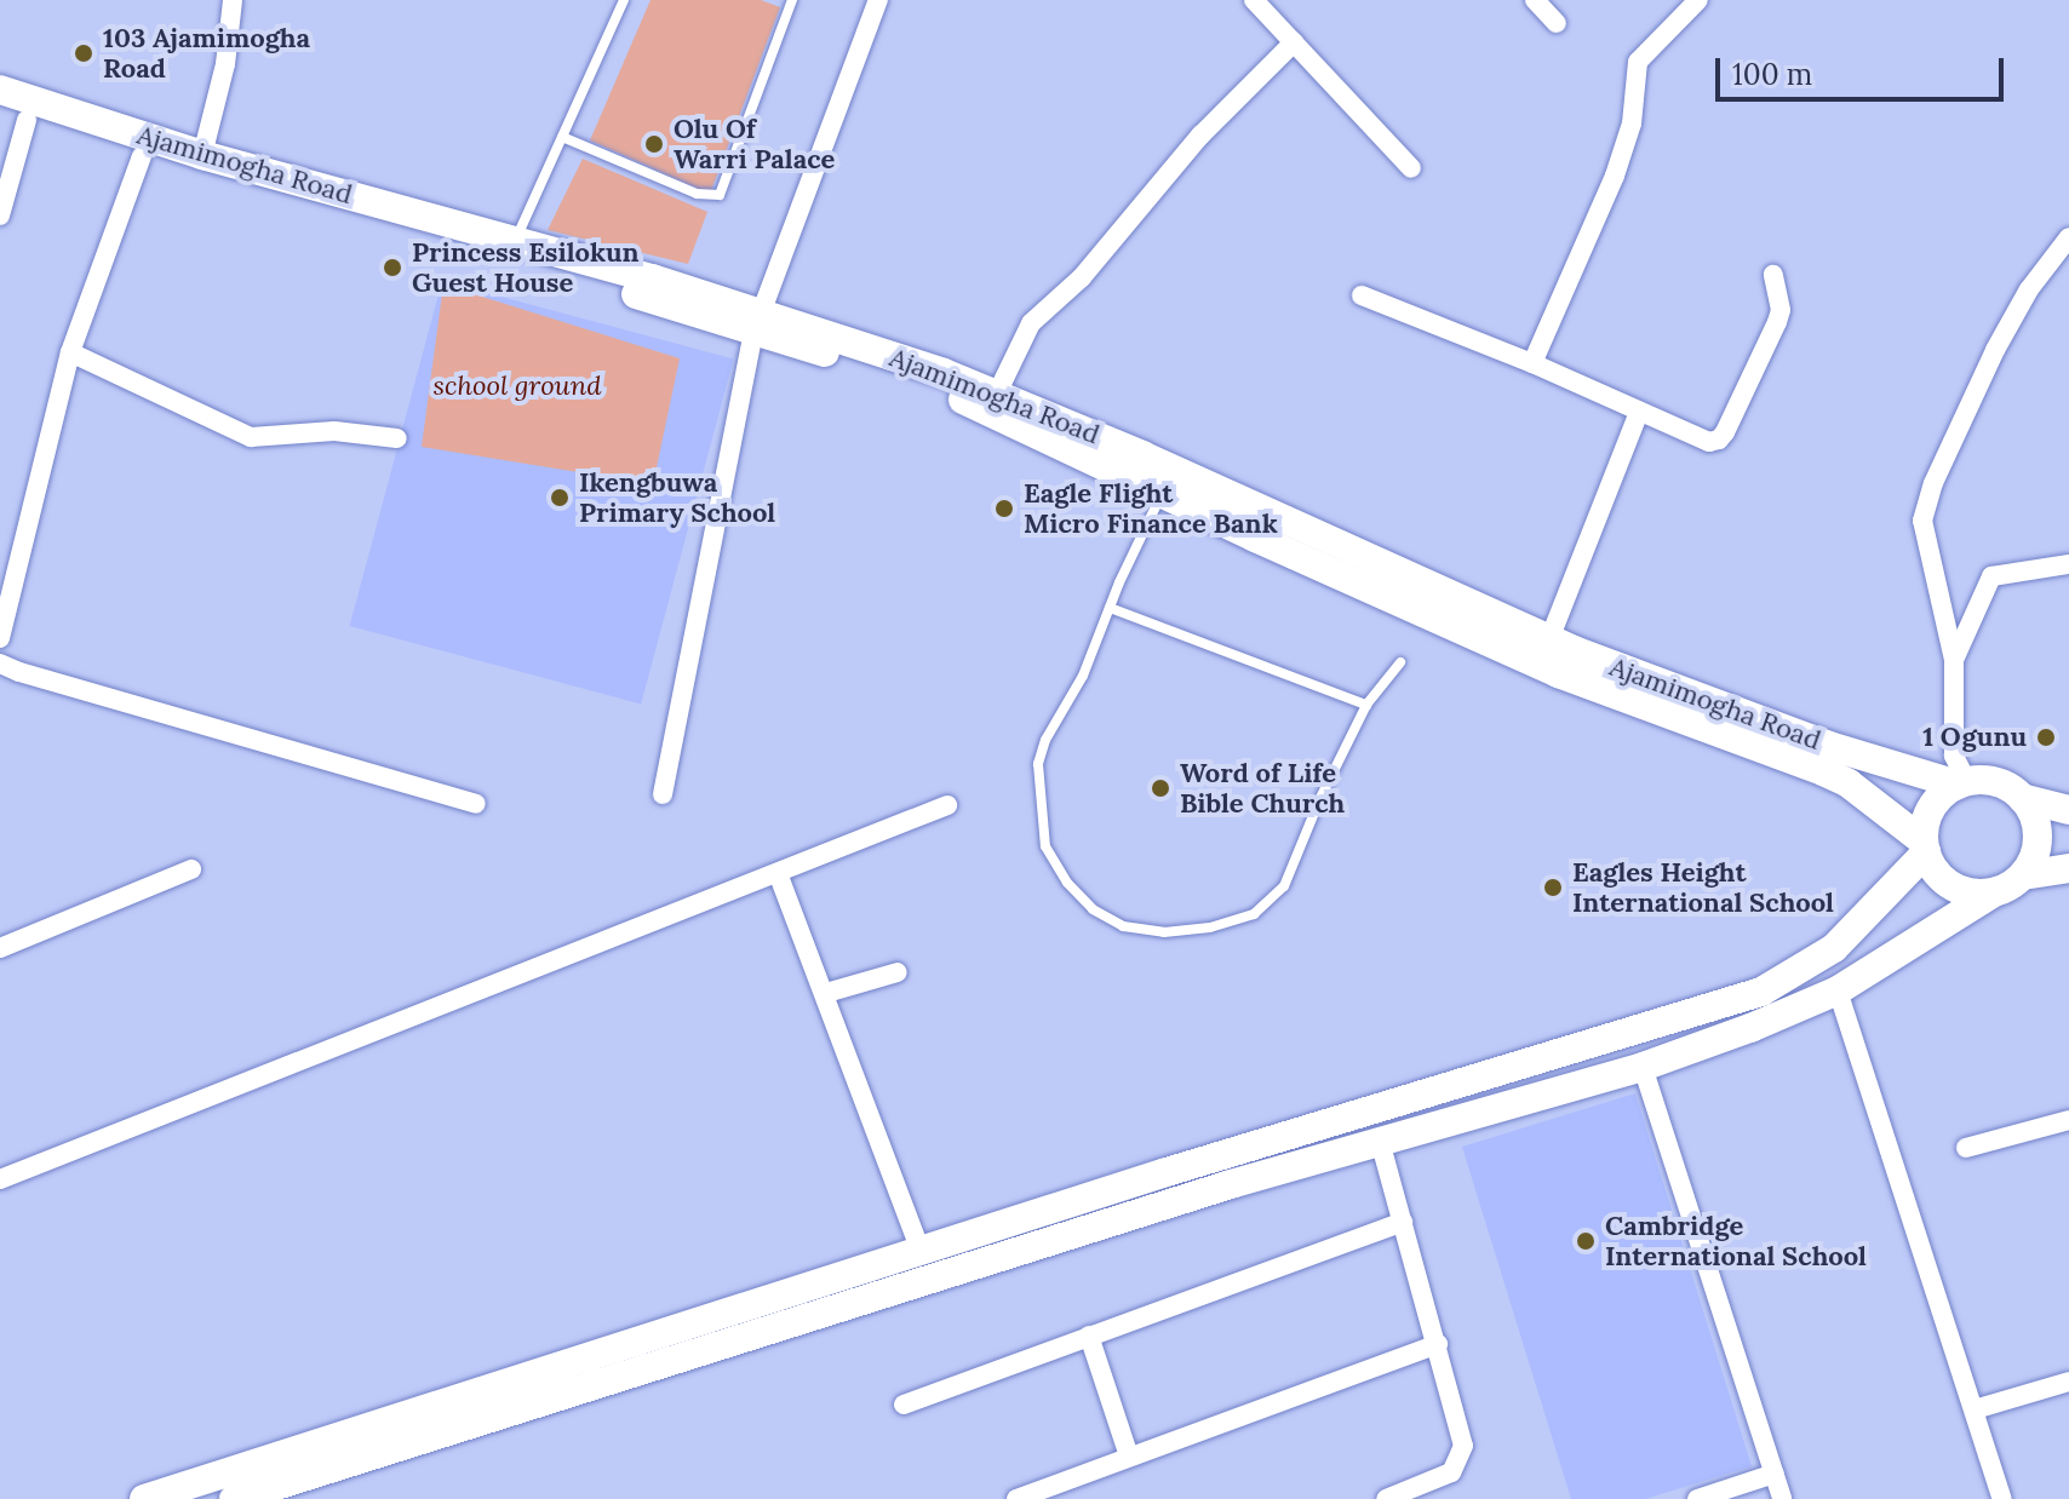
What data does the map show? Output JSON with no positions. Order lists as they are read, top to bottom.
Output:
{
  "streets": {
    "main road": ["Ajamimogha Road"]
  },
  "parks": ["school ground"],
  "places": [
    "103 Ajamimogha Road",
    "Olu Of Warri Palace",
    "Princess Esilokun Guest House",
    "Ikengbuwa Primary School",
    "Eagle Flight Micro Finance Bank",
    "1 Ogunu",
    "Word of Life Bible Church",
    "Eagles Height International School",
    "Cambridge International School"
  ],
  "scale_bar": "100 m"
}
